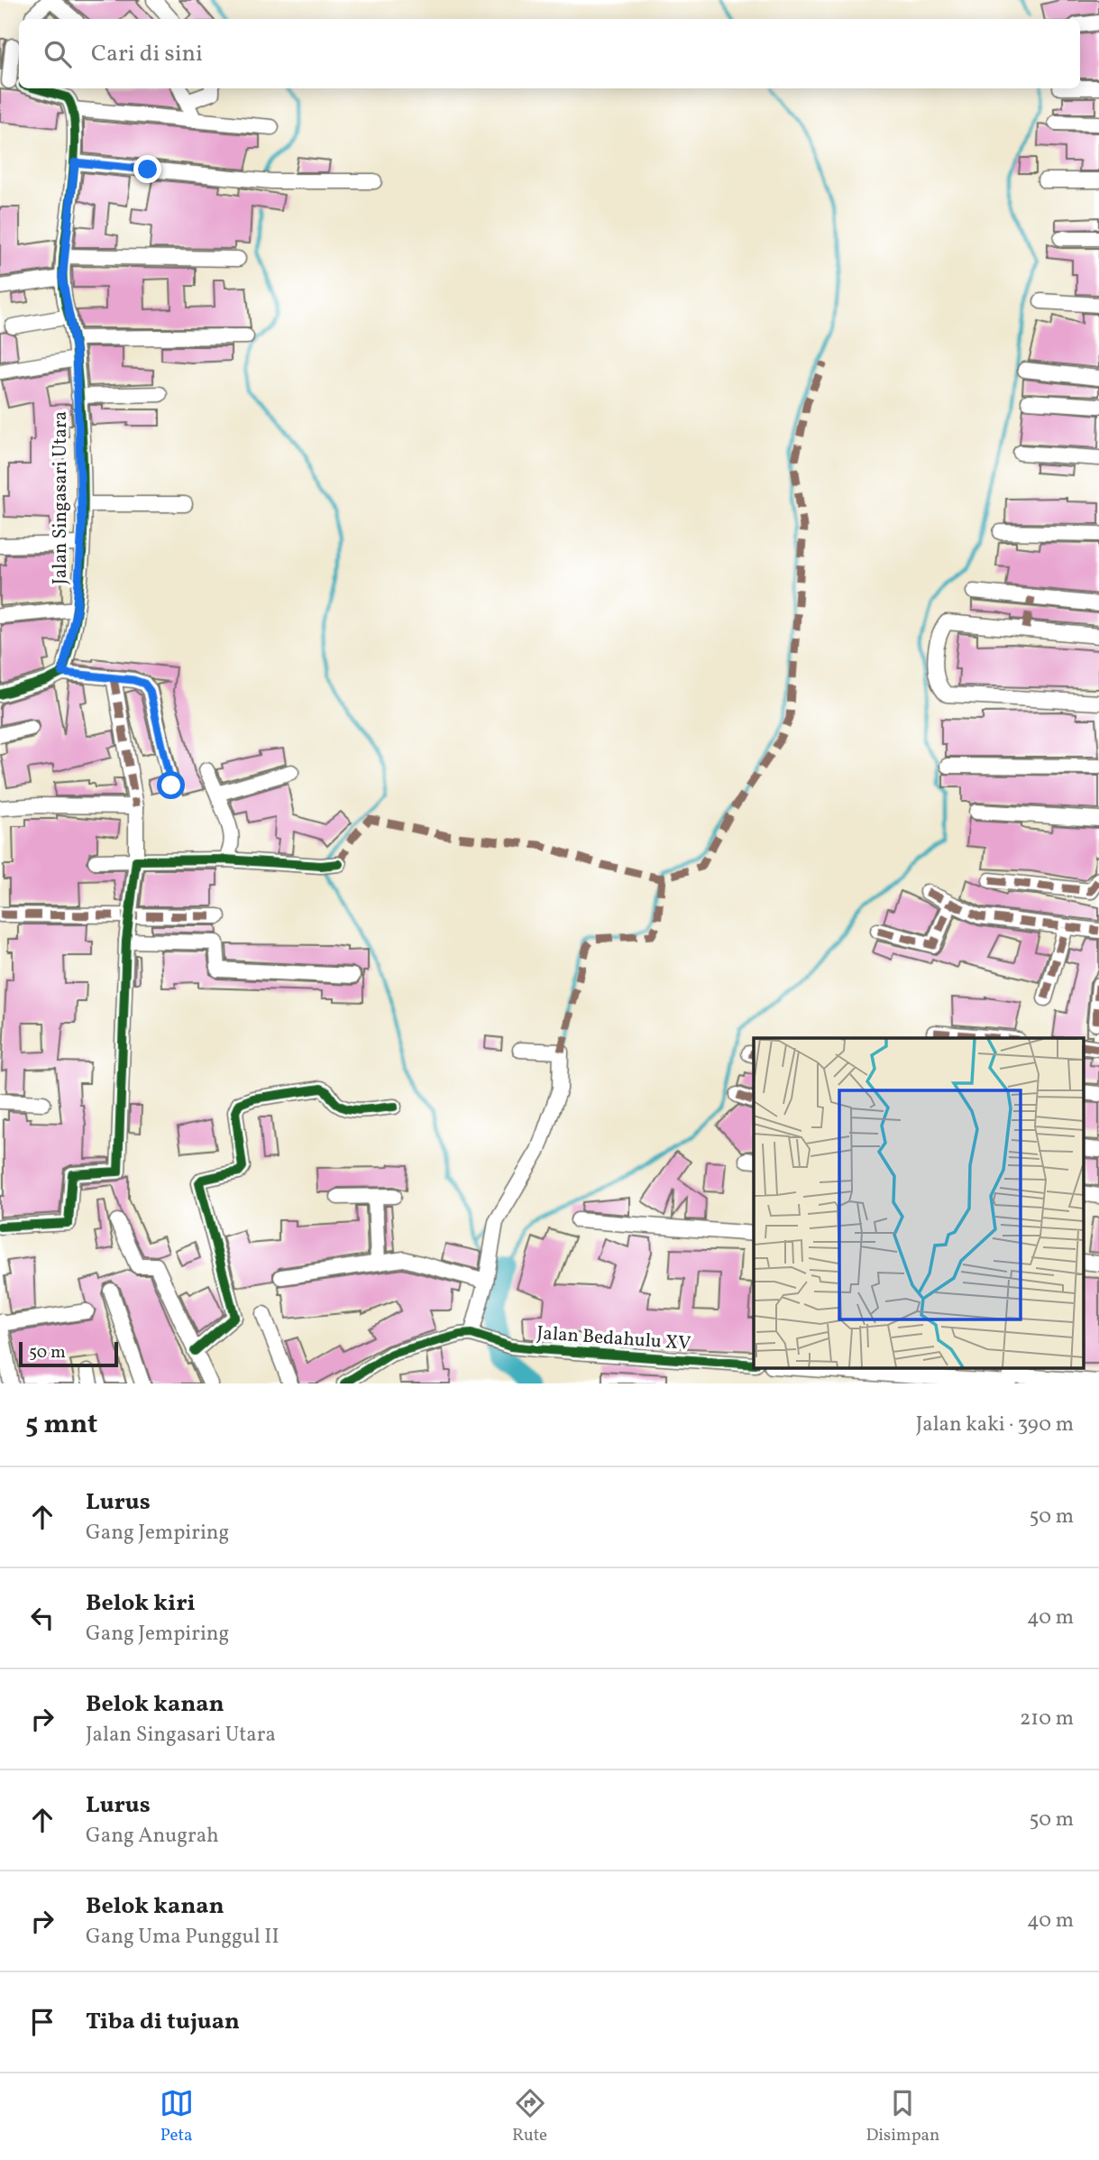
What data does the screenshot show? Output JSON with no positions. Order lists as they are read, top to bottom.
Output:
{
  "streets": {
    "street": ["Jalan Singasari Utara", "Jalan Bedahulu XV"]
  },
  "scale_bar": "50 m",
  "page": {
    "search": "Cari di sini",
    "scale": "50 m",
    "heading": ["5 mnt", "Jalan kaki · 390 m"],
    "list": [
      ["Lurus", "Gang Jempiring", "50 m"],
      ["Belok kiri", "Gang Jempiring", "40 m"],
      ["Belok kanan", "Jalan Singasari Utara", "210 m"],
      ["Lurus", "Gang Anugrah", "50 m"],
      ["Belok kanan", "Gang Uma Punggul II", "40 m"],
      "Tiba di tujuan"
    ],
    "nav": ["Peta", "Rute", "Disimpan"]
  }
}
